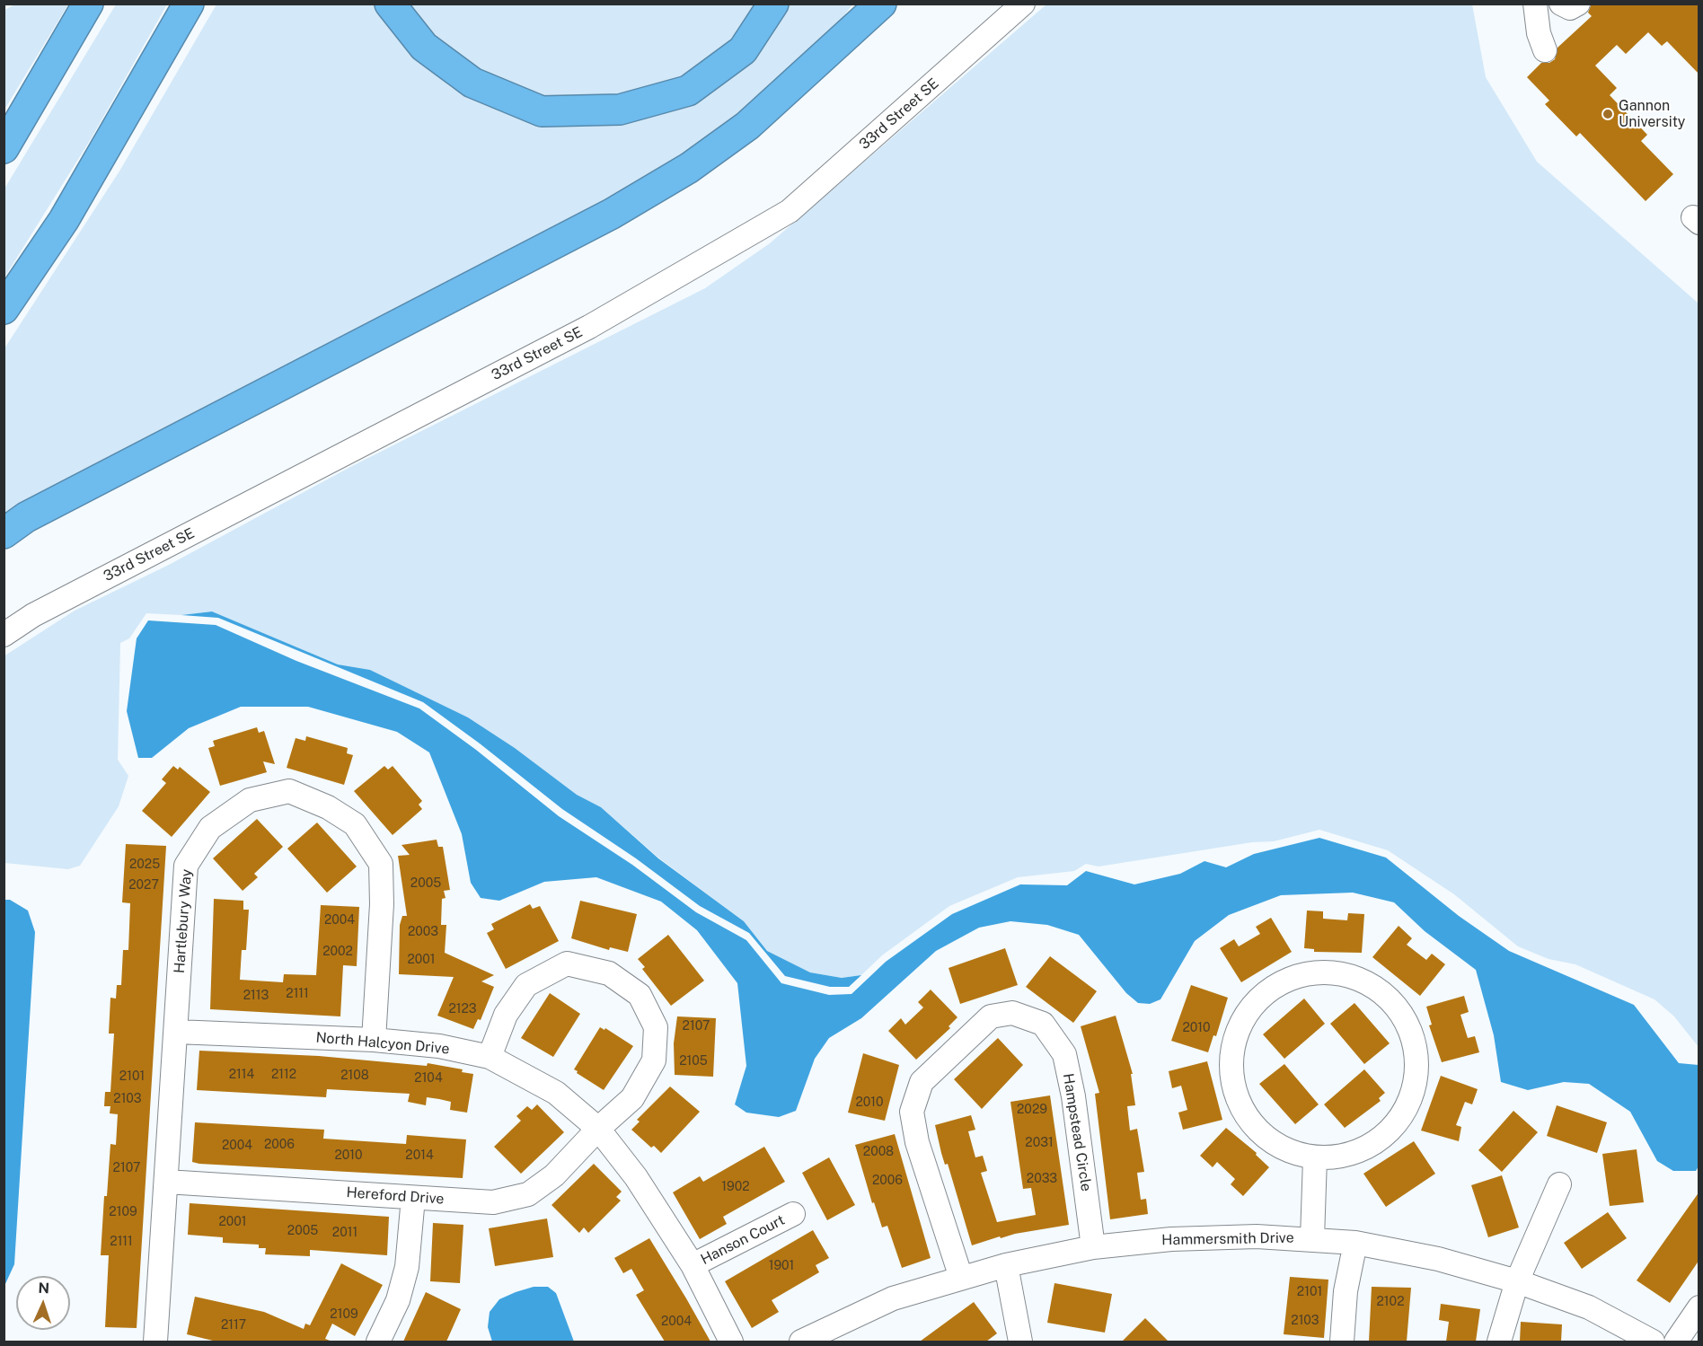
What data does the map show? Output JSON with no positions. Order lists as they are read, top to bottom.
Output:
{
  "streets": {
    "street": [
      "33rd Street SE",
      "Hartlebury Way",
      "North Halcyon Drive",
      "Hampstead Circle",
      "Hereford Drive",
      "Hammersmith Drive",
      "Hanson Court"
    ]
  },
  "crossings": [
    ["Hartlebury Way", "North Halcyon Drive"],
    ["Hartlebury Way", "Hereford Drive"],
    ["North Halcyon Drive", "Hereford Drive"],
    ["Hampstead Circle", "Hammersmith Drive"]
  ],
  "places": ["Gannon University"],
  "house_numbers": [
    "2025",
    "2005",
    "2027",
    "2004",
    "2003",
    "2002",
    "2001",
    "2111",
    "2113",
    "2123",
    "2107",
    "2010",
    "2105",
    "2114",
    "2112",
    "2108",
    "2101",
    "2104",
    "2103",
    "2010",
    "2029",
    "2031",
    "2006",
    "2004",
    "2008",
    "2010",
    "2014",
    "2107",
    "2033",
    "2006",
    "1902",
    "2109",
    "2001",
    "2005",
    "2011",
    "2111",
    "1901",
    "2101",
    "2102",
    "2109",
    "2103",
    "2004",
    "2117"
  ],
  "north": "top"
}
